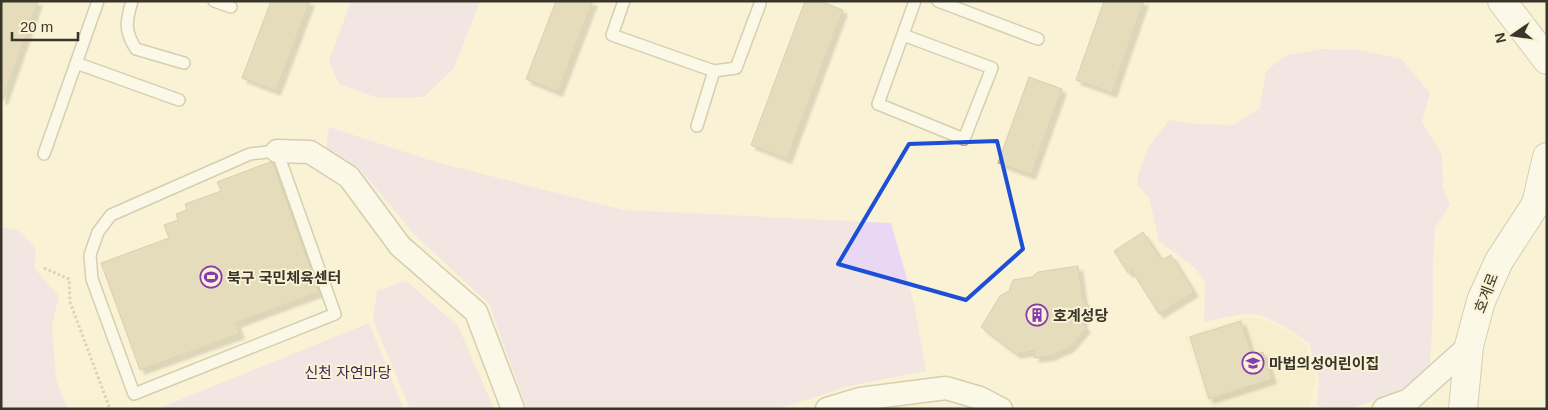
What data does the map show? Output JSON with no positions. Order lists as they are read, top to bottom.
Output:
{
  "streets": {
    "street": ["호계로"]
  },
  "parks": ["신천 자연마당"],
  "places": {
    "sports": ["북구 국민체육센터"],
    "building": ["호계성당"],
    "school or university": ["마법의성어린이집"]
  },
  "scale_bar": "20 m",
  "north": "left"
}
